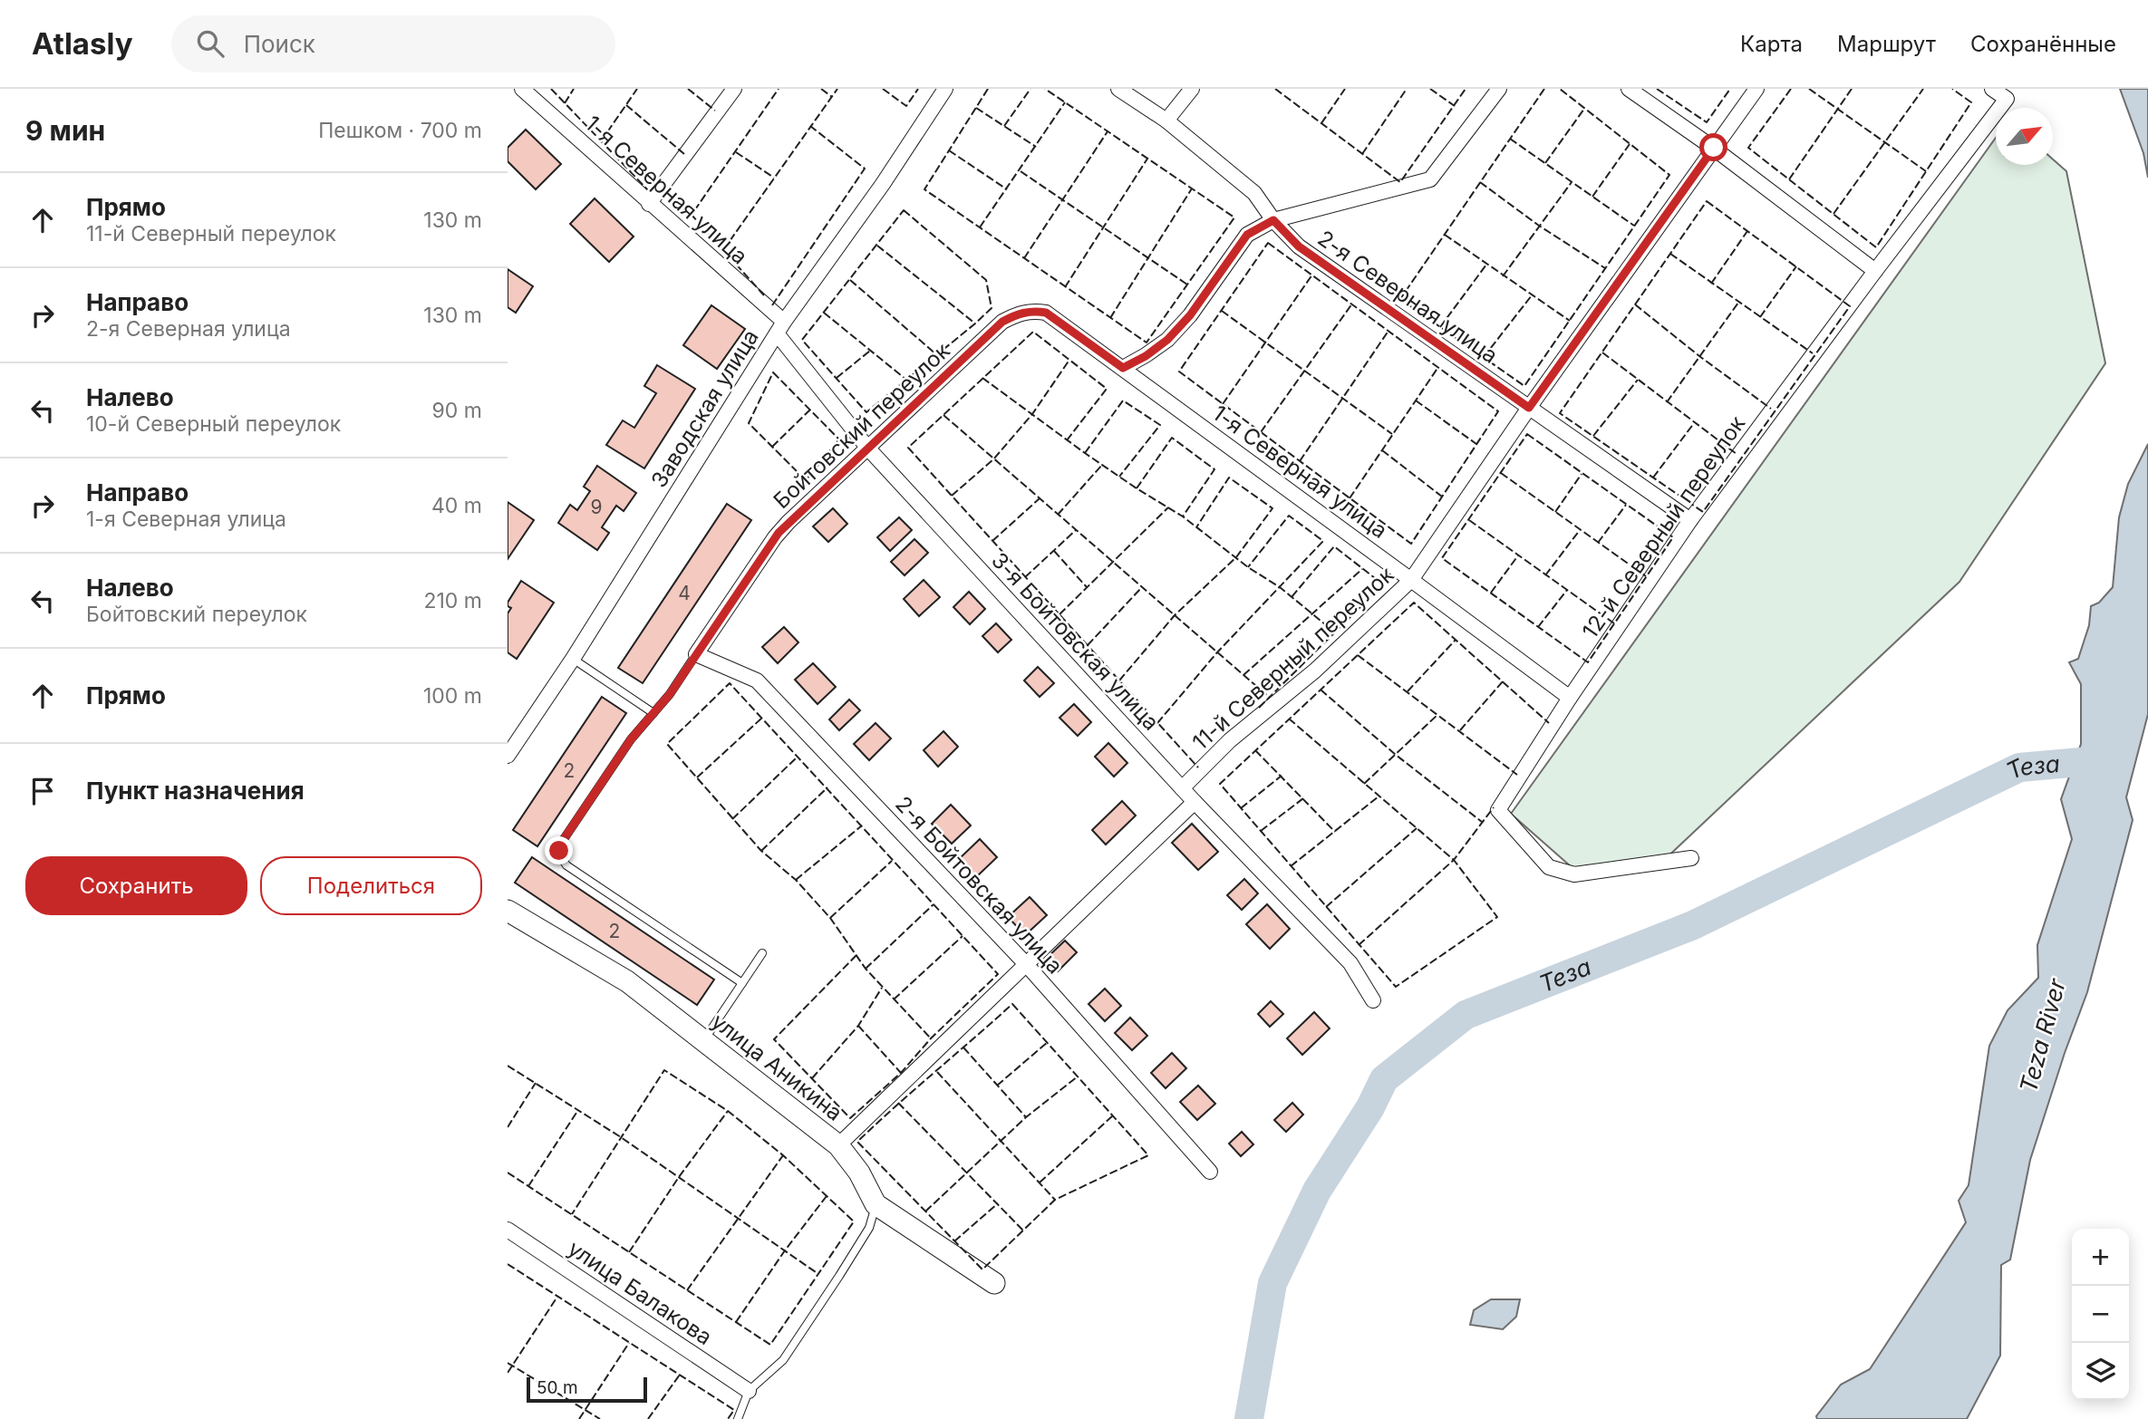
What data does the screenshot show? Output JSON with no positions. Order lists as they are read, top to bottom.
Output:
{
  "streets": {
    "street": [
      "1-я Северная улица",
      "2-я Северная улица",
      "Заводская улица",
      "Бойтовский переулок",
      "12-й Северный переулок",
      "3-я Бойтовская улица",
      "11-й Северный переулок",
      "2-я Бойтовская улица",
      "улица Аникина",
      "улица Балакова"
    ]
  },
  "crossings": [
    ["1-я Северная улица", "Заводская улица"],
    ["1-я Северная улица", "Бойтовский переулок"],
    ["1-я Северная улица", "12-й Северный переулок"],
    ["1-я Северная улица", "3-я Бойтовская улица"],
    ["1-я Северная улица", "11-й Северный переулок"],
    ["2-я Северная улица", "12-й Северный переулок"],
    ["2-я Северная улица", "11-й Северный переулок"],
    ["Заводская улица", "3-я Бойтовская улица"],
    ["Бойтовский переулок", "3-я Бойтовская улица"],
    ["Бойтовский переулок", "2-я Бойтовская улица"],
    ["3-я Бойтовская улица", "11-й Северный переулок"]
  ],
  "water": ["Теза", "Teza River"],
  "house_numbers": [
    "9",
    "4",
    "2",
    "2"
  ],
  "scale_bar": "50 m",
  "north": "top right",
  "page": {
    "header": "Atlasly",
    "search": "Поиск",
    "nav": ["Карта", "Маршрут", "Сохранённые"],
    "heading": ["9 мин", "Пешком · 700 m"],
    "list": [
      ["Прямо", "11-й Северный переулок", "130 m"],
      ["Направо", "2-я Северная улица", "130 m"],
      ["Налево", "10-й Северный переулок", "90 m"],
      ["Направо", "1-я Северная улица", "40 m"],
      ["Налево", "Бойтовский переулок", "210 m"],
      ["Прямо", "100 m"],
      "Пункт назначения"
    ],
    "buttons": ["Сохранить", "Поделиться"],
    "map_buttons": ["+", "−"],
    "scale": "50 m"
  }
}
